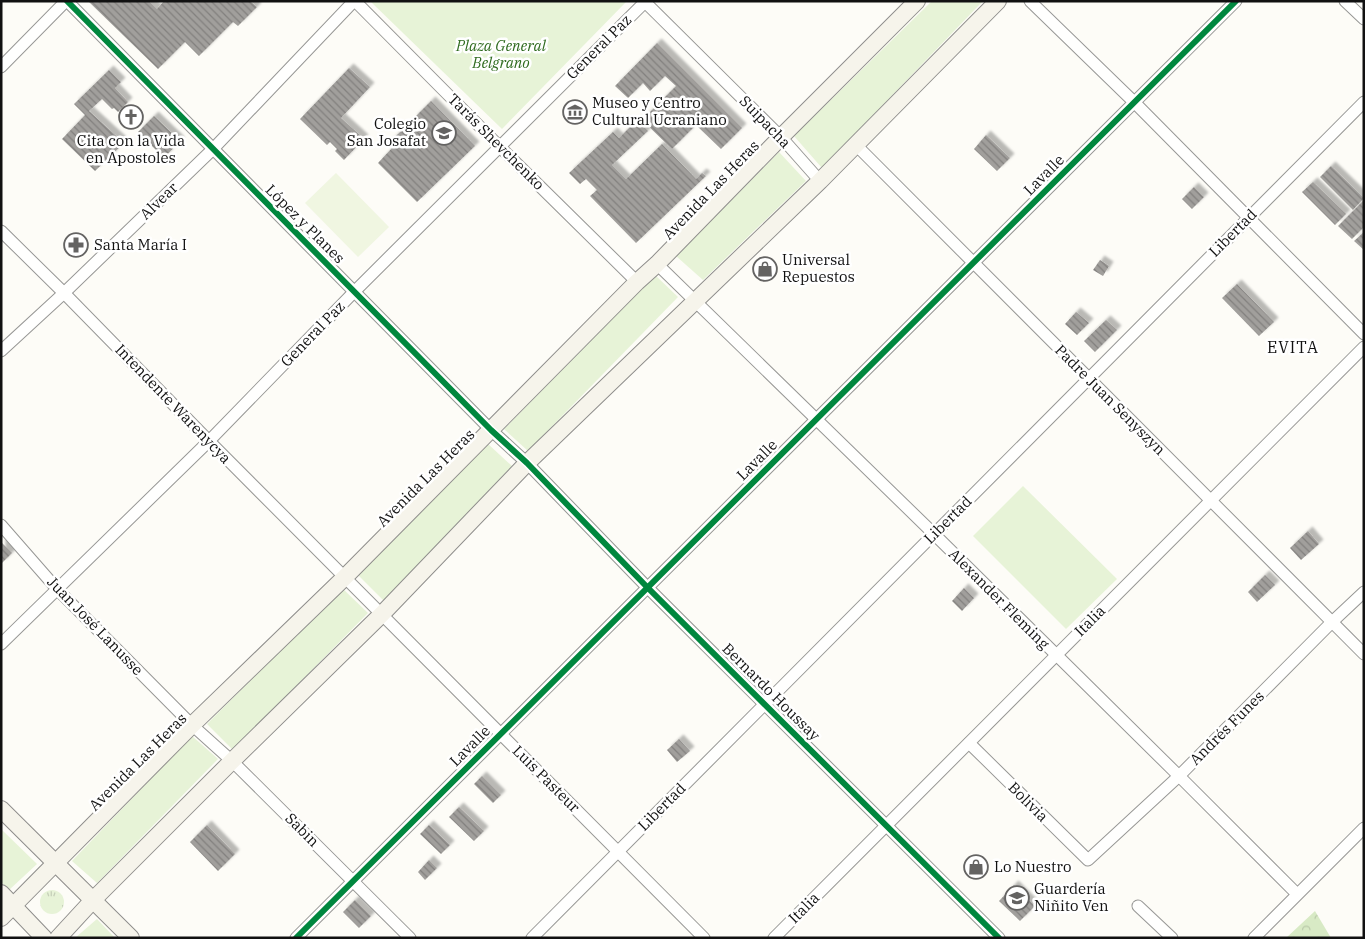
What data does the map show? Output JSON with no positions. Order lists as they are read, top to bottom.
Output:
{
  "streets": {
    "main road": ["Avenida Las Heras"],
    "street": [
      "General Paz",
      "Suipacha",
      "Tarás Shevchenko",
      "Lavalle",
      "Alvear",
      "López y Planes",
      "Libertad",
      "Padre Juan Senyszyn",
      "Intendente Warenycya",
      "Alexander Fleming",
      "Italia",
      "Juan José Lanusse",
      "Bernardo Houssay",
      "Andrés Funes",
      "Luis Pasteur",
      "Bolivia",
      "Sabin"
    ]
  },
  "crossings": [
    ["General Paz", "Suipacha"],
    ["General Paz", "Tarás Shevchenko"],
    ["General Paz", "López y Planes"],
    ["General Paz", "Intendente Warenycya"],
    ["General Paz", "Juan José Lanusse"],
    ["Suipacha", "Avenida Las Heras"],
    ["Tarás Shevchenko", "Avenida Las Heras"],
    ["Tarás Shevchenko", "Alvear"],
    ["Lavalle", "Padre Juan Senyszyn"],
    ["Lavalle", "Alexander Fleming"],
    ["Lavalle", "Bernardo Houssay"],
    ["Lavalle", "Luis Pasteur"],
    ["Lavalle", "Sabin"],
    ["Avenida Las Heras", "López y Planes"],
    ["Avenida Las Heras", "Intendente Warenycya"],
    ["Avenida Las Heras", "Alexander Fleming"],
    ["Avenida Las Heras", "Juan José Lanusse"],
    ["Avenida Las Heras", "Luis Pasteur"],
    ["Avenida Las Heras", "Sabin"],
    ["Alvear", "López y Planes"],
    ["Alvear", "Intendente Warenycya"],
    ["López y Planes", "Bernardo Houssay"],
    ["Libertad", "Padre Juan Senyszyn"],
    ["Libertad", "Alexander Fleming"],
    ["Libertad", "Bernardo Houssay"],
    ["Libertad", "Luis Pasteur"],
    ["Padre Juan Senyszyn", "Italia"],
    ["Padre Juan Senyszyn", "Andrés Funes"],
    ["Intendente Warenycya", "Luis Pasteur"],
    ["Alexander Fleming", "Italia"],
    ["Alexander Fleming", "Andrés Funes"],
    ["Italia", "Bernardo Houssay"],
    ["Italia", "Bolivia"],
    ["Juan José Lanusse", "Sabin"],
    ["Andrés Funes", "Bolivia"]
  ],
  "districts": ["EVITA"],
  "parks": ["Plaza General Belgrano"],
  "places": {
    "museum": ["Museo y Centro Cultural Ucraniano"],
    "church": ["Cita con la Vida en Apostoles"],
    "school or university": ["Colegio San Josafat", "Guardería Niñito Ven"],
    "pharmacy": ["Santa María I"],
    "shop": ["Universal Repuestos", "Lo Nuestro"]
  }
}
